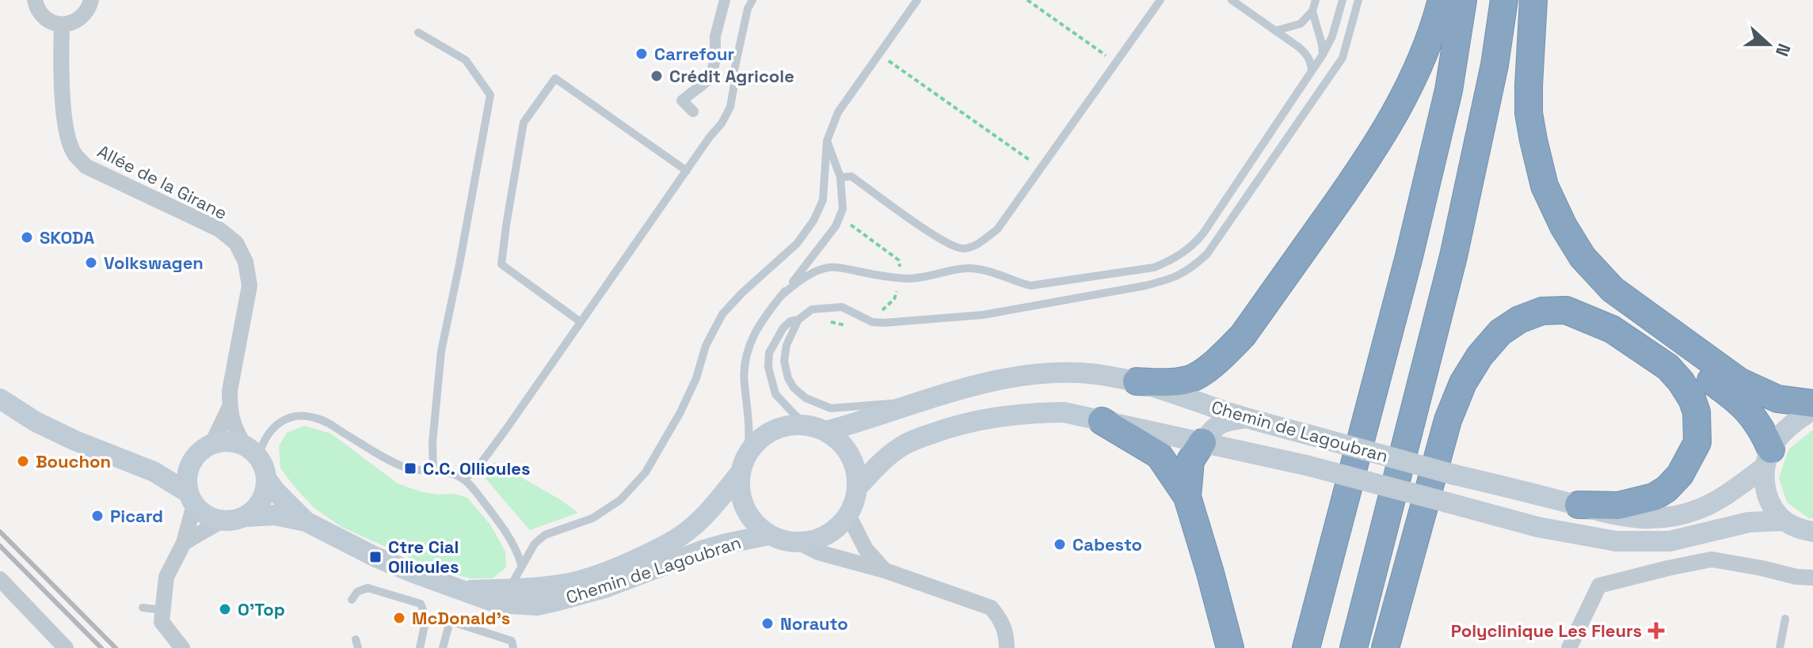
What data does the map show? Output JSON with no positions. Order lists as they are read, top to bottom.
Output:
{
  "streets": {
    "main road": ["Chemin de Lagoubran"],
    "street": ["Allée de la Girane"]
  },
  "crossings": [
    ["Allée de la Girane", "Chemin de Lagoubran"]
  ],
  "places": {
    "other": [
      "Carrefour",
      "Crédit Agricole",
      "SKODA",
      "Volkswagen",
      "Bouchon",
      "Picard",
      "Cabesto",
      "O'Top",
      "McDonald's",
      "Norauto"
    ],
    "transit": ["C.C. Ollioules", "Ctre Cial Ollioules"],
    "health": ["Polyclinique Les Fleurs"]
  },
  "north": "right"
}
